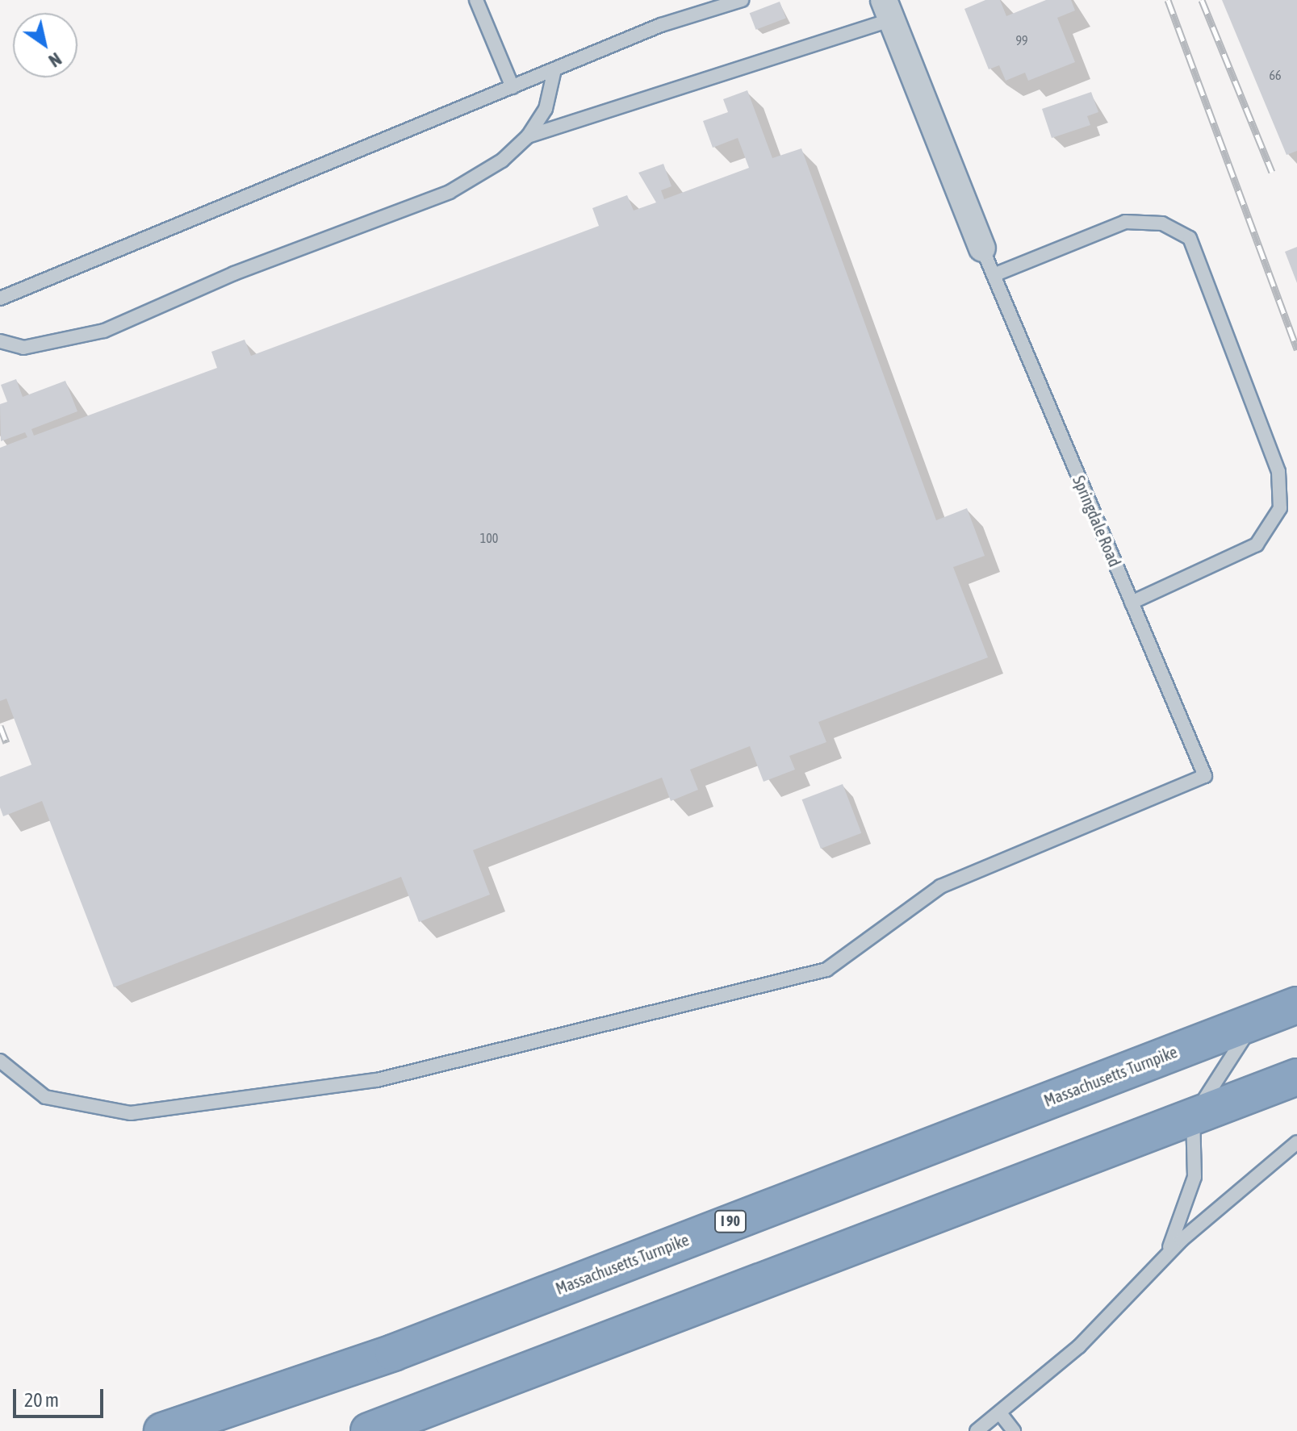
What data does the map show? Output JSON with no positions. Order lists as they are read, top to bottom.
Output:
{
  "streets": {
    "highway": ["Massachusetts Turnpike", "I 90"],
    "street": ["Springdale Road"]
  },
  "house_numbers": ["99", "66", "100"],
  "scale_bar": "20 m",
  "north": "bottom right"
}
